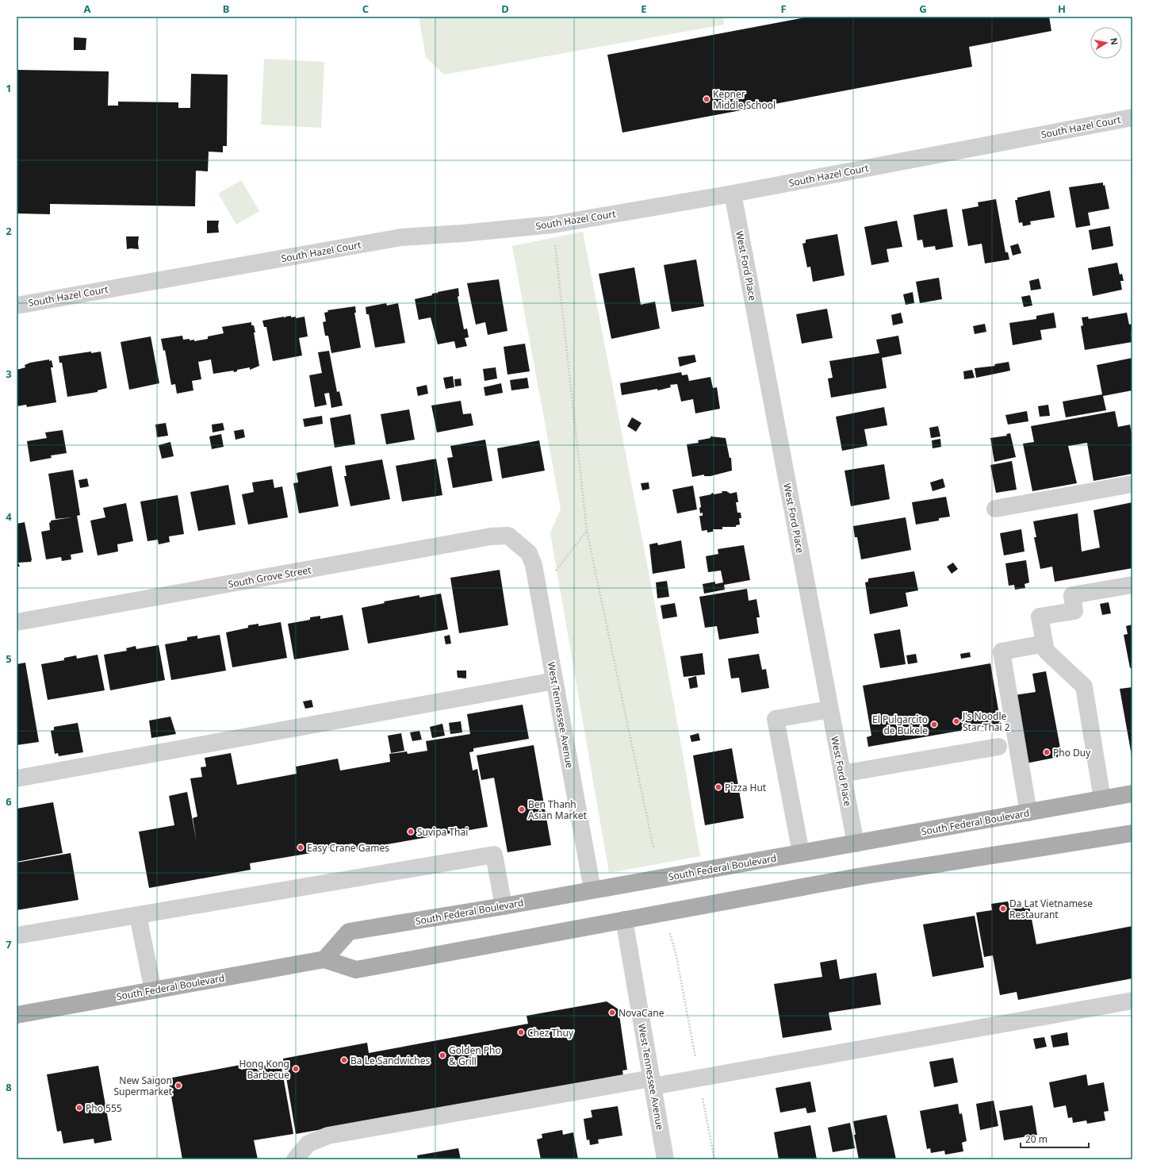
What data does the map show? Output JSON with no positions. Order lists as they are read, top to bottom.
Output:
{
  "streets": {
    "main road": ["South Federal Boulevard"],
    "street": [
      "South Hazel Court",
      "West Ford Place",
      "South Grove Street",
      "West Tennessee Avenue"
    ]
  },
  "crossings": [
    ["South Hazel Court", "West Ford Place"],
    ["West Ford Place", "South Federal Boulevard"],
    ["South Grove Street", "West Tennessee Avenue"],
    ["West Tennessee Avenue", "South Federal Boulevard"]
  ],
  "places": [
    "Kepner Middle School",
    "J's Noodle Star Thai 2",
    "El Pulgarcito de Bukele",
    "Pho Duy",
    "Pizza Hut",
    "Ben Thanh Asian Market",
    "Suvipa Thai",
    "Easy Crane Games",
    "Da Lat Vietnamese Restaurant",
    "NovaCane",
    "Chez Thuy",
    "Golden Pho & Grill",
    "Ba Le Sandwiches",
    "Hong Kong Barbecue",
    "New Saigon Supermarket",
    "Pho 555"
  ],
  "scale_bar": "20 m",
  "north": "right",
  "grid": {
    "columns": [
      "A",
      "B",
      "C",
      "D",
      "E",
      "F",
      "G",
      "H"
    ],
    "rows": [
      "1",
      "2",
      "3",
      "4",
      "5",
      "6",
      "7",
      "8"
    ]
  }
}
